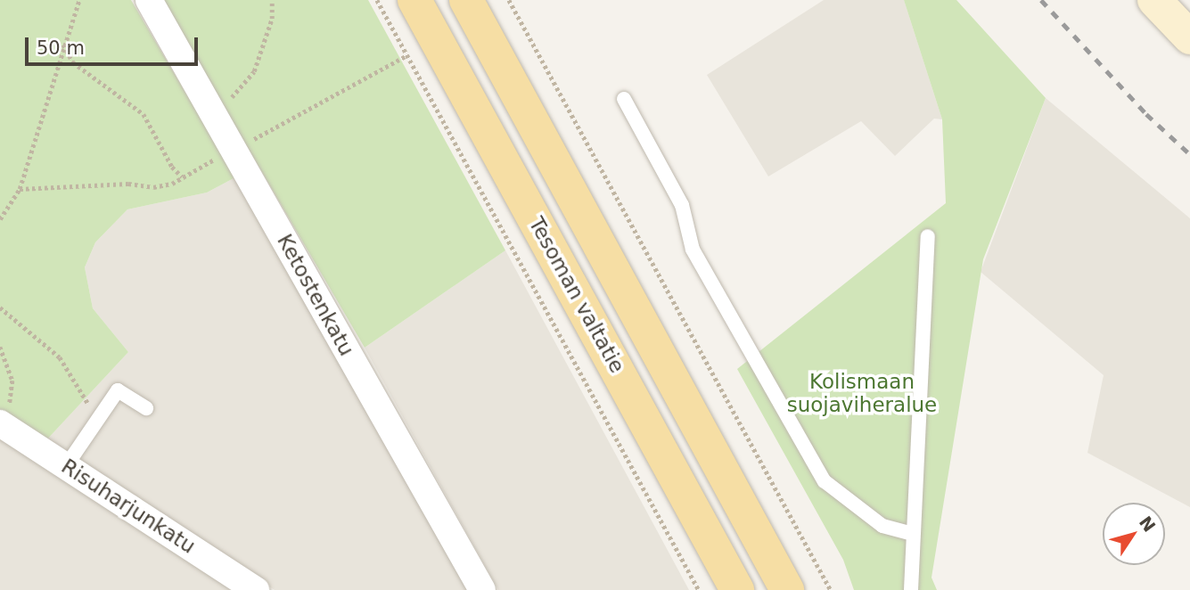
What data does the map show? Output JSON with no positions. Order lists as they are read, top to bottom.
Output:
{
  "streets": {
    "main road": ["Tesoman valtatie"],
    "street": ["Ketostenkatu", "Risuharjunkatu"]
  },
  "parks": ["Kolismaan suojaviheralue"],
  "scale_bar": "50 m",
  "north": "top right"
}
